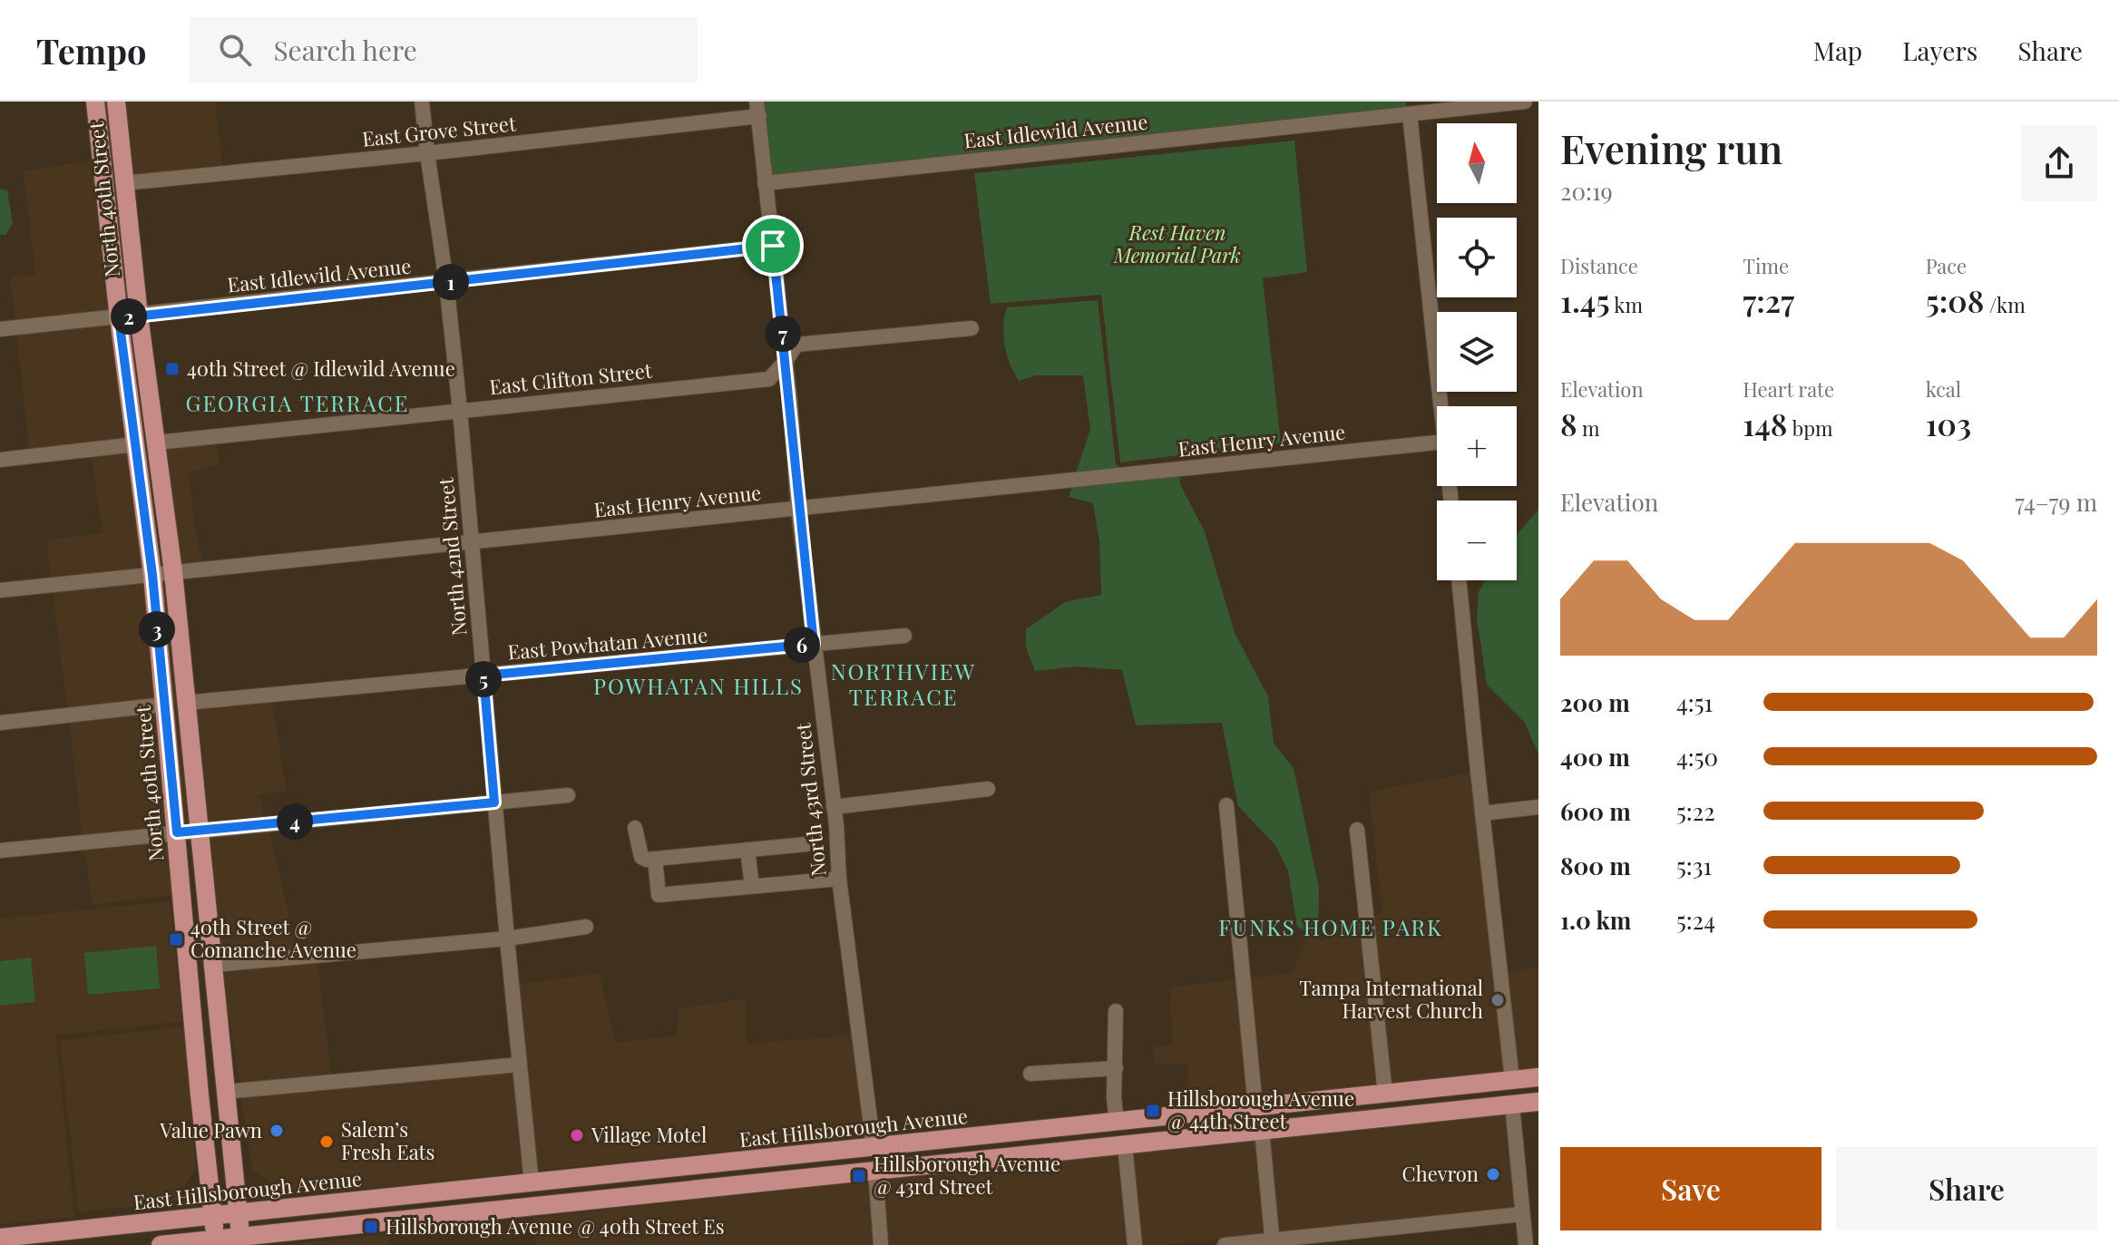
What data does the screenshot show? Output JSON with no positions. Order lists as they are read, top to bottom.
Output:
{
  "streets": {
    "main road": ["North 40th Street", "East Hillsborough Avenue"],
    "street": [
      "East Grove Street",
      "East Idlewild Avenue",
      "East Clifton Street",
      "East Henry Avenue",
      "North 42nd Street",
      "East Powhatan Avenue",
      "North 43rd Street"
    ]
  },
  "crossings": [
    ["East Grove Street", "North 40th Street"],
    ["East Grove Street", "North 42nd Street"],
    ["East Grove Street", "North 43rd Street"],
    ["East Idlewild Avenue", "North 40th Street"],
    ["East Idlewild Avenue", "North 42nd Street"],
    ["East Idlewild Avenue", "North 43rd Street"],
    ["North 40th Street", "East Clifton Street"],
    ["North 40th Street", "East Henry Avenue"],
    ["North 40th Street", "East Powhatan Avenue"],
    ["North 40th Street", "East Hillsborough Avenue"],
    ["East Clifton Street", "North 42nd Street"],
    ["East Clifton Street", "North 43rd Street"],
    ["East Henry Avenue", "North 42nd Street"],
    ["East Henry Avenue", "North 43rd Street"],
    ["North 42nd Street", "East Powhatan Avenue"],
    ["North 42nd Street", "East Hillsborough Avenue"],
    ["East Powhatan Avenue", "North 43rd Street"],
    ["North 43rd Street", "East Hillsborough Avenue"]
  ],
  "districts": [
    "GEORGIA TERRACE",
    "NORTHVIEW TERRACE",
    "POWHATAN HILLS",
    "FUNKS HOME PARK"
  ],
  "parks": ["Rest Haven Memorial Park"],
  "places": {
    "transit": [
      "40th Street @ Idlewild Avenue",
      "40th Street @ Comanche Avenue",
      "Hillsborough Avenue @ 44th Street",
      "Hillsborough Avenue @ 43rd Street",
      "Hillsborough Avenue @ 40th Street Es"
    ],
    "other": [
      "Tampa International Harvest Church",
      "Value Pawn",
      "Village Motel",
      "Salem’s Fresh Eats",
      "Chevron"
    ]
  },
  "north": "top",
  "page": {
    "header": "Tempo",
    "search": "Search here",
    "nav": ["Map", "Layers", "Share"],
    "heading": ["Evening run", "20:19"],
    "map_buttons": ["+", "−"],
    "stats": [
      ["Distance", "1.45 km"],
      ["Time", "7:27"],
      ["Pace", "5:08 /km"],
      ["Elevation", "8 m"],
      ["Heart rate", "148 bpm"],
      ["kcal", "103"]
    ],
    "pins": [
      "1",
      "2",
      "7",
      "3",
      "6",
      "5",
      "4"
    ],
    "chart": ["Elevation", "74–79 m"],
    "list": [
      {
        "name": "200 m",
        "note": "4:51"
      },
      {
        "name": "400 m",
        "note": "4:50"
      },
      {
        "name": "600 m",
        "note": "5:22"
      },
      {
        "name": "800 m",
        "note": "5:31"
      },
      {
        "name": "1.0 km",
        "note": "5:24"
      }
    ],
    "buttons": ["Save", "Share"]
  }
}
